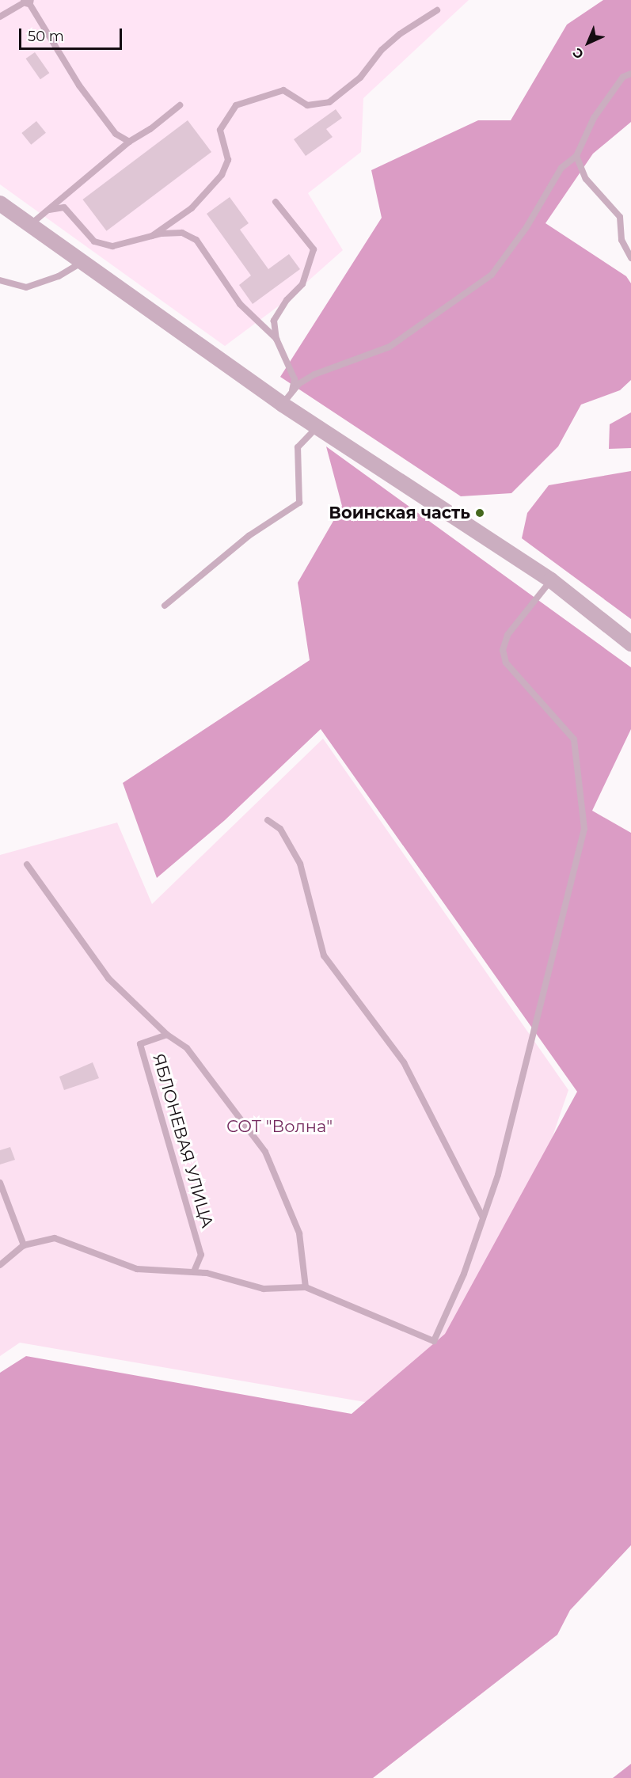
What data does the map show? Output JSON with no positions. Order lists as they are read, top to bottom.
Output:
{
  "streets": {
    "lane": ["ЯБЛОНЕВАЯ УЛИЦА"]
  },
  "parks": ["СОТ \"Волна\""],
  "places": ["Воинская часть"],
  "scale_bar": "50 m",
  "north": "bottom left"
}
